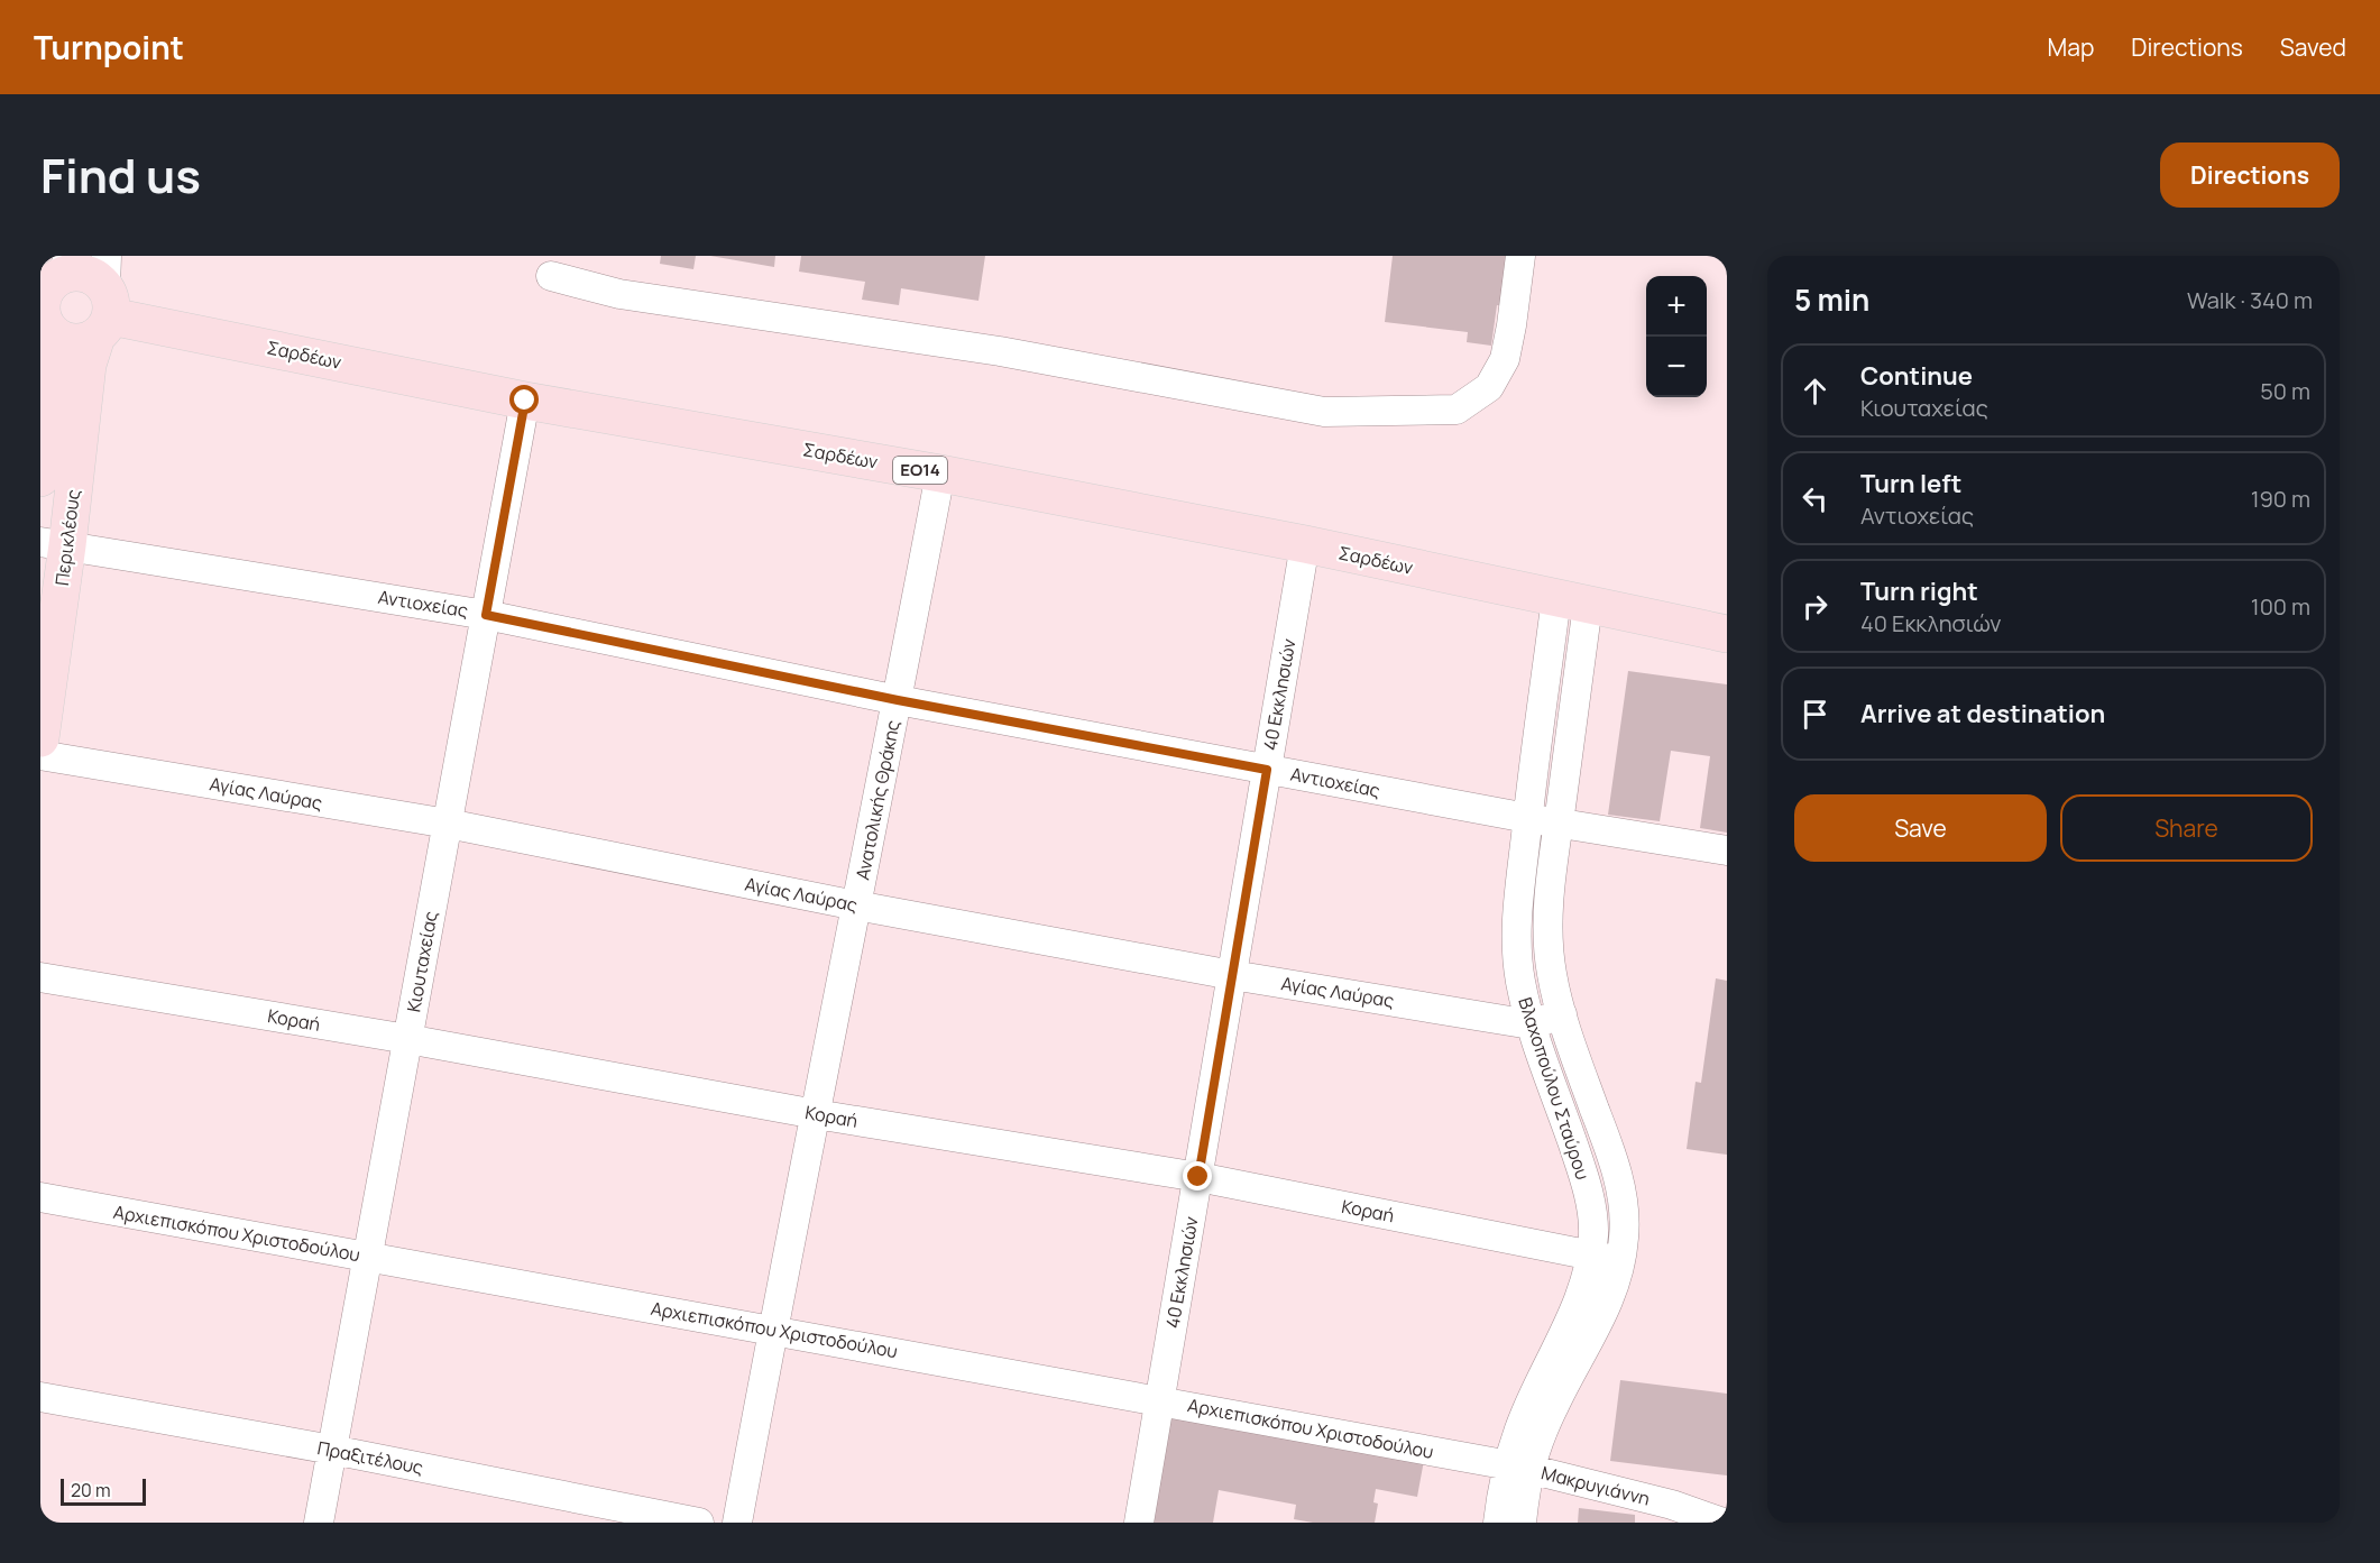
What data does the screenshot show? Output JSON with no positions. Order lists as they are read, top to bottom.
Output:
{
  "streets": {
    "main road": ["Σαρδέων", "ΕΟ14", "Περικλέους"],
    "street": [
      "Αντιοχείας",
      "40 Εκκλησιών",
      "Αγίας Λαύρας",
      "Ανατολικής Θράκης",
      "Κιουταχείας",
      "Κοραή",
      "Βλαχοπούλου Σταύρου",
      "Αρχιεπισκόπου Χριστοδούλου",
      "Πραξιτέλους",
      "Μακρυγιάννη"
    ]
  },
  "crossings": [
    ["Σαρδέων", "ΕΟ14"],
    ["Σαρδέων", "Περικλέους"],
    ["Σαρδέων", "40 Εκκλησιών"],
    ["Σαρδέων", "Ανατολικής Θράκης"],
    ["Σαρδέων", "Κιουταχείας"],
    ["Σαρδέων", "Βλαχοπούλου Σταύρου"],
    ["ΕΟ14", "Περικλέους"],
    ["Περικλέους", "Αντιοχείας"],
    ["Αντιοχείας", "40 Εκκλησιών"],
    ["Αντιοχείας", "Ανατολικής Θράκης"],
    ["Αντιοχείας", "Κιουταχείας"],
    ["Αντιοχείας", "Βλαχοπούλου Σταύρου"],
    ["40 Εκκλησιών", "Αγίας Λαύρας"],
    ["40 Εκκλησιών", "Κοραή"],
    ["40 Εκκλησιών", "Αρχιεπισκόπου Χριστοδούλου"],
    ["Αγίας Λαύρας", "Ανατολικής Θράκης"],
    ["Αγίας Λαύρας", "Κιουταχείας"],
    ["Αγίας Λαύρας", "Βλαχοπούλου Σταύρου"],
    ["Ανατολικής Θράκης", "Κοραή"],
    ["Ανατολικής Θράκης", "Αρχιεπισκόπου Χριστοδούλου"],
    ["Κιουταχείας", "Κοραή"],
    ["Κιουταχείας", "Αρχιεπισκόπου Χριστοδούλου"],
    ["Κιουταχείας", "Πραξιτέλους"],
    ["Κοραή", "Βλαχοπούλου Σταύρου"],
    ["Βλαχοπούλου Σταύρου", "Αρχιεπισκόπου Χριστοδούλου"],
    ["Βλαχοπούλου Σταύρου", "Μακρυγιάννη"],
    ["Αρχιεπισκόπου Χριστοδούλου", "Μακρυγιάννη"]
  ],
  "scale_bar": "20 m",
  "page": {
    "header": "Turnpoint",
    "nav": ["Map", "Directions", "Saved"],
    "title": "Find us",
    "buttons": [
      "Directions",
      ["Save", "Share"]
    ],
    "heading": ["5 min", "Walk · 340 m"],
    "map_buttons": ["+", "−"],
    "list": [
      ["Continue", "Κιουταχείας", "50 m"],
      ["Turn left", "Αντιοχείας", "190 m"],
      ["Turn right", "40 Εκκλησιών", "100 m"],
      "Arrive at destination"
    ],
    "scale": "20 m"
  }
}
